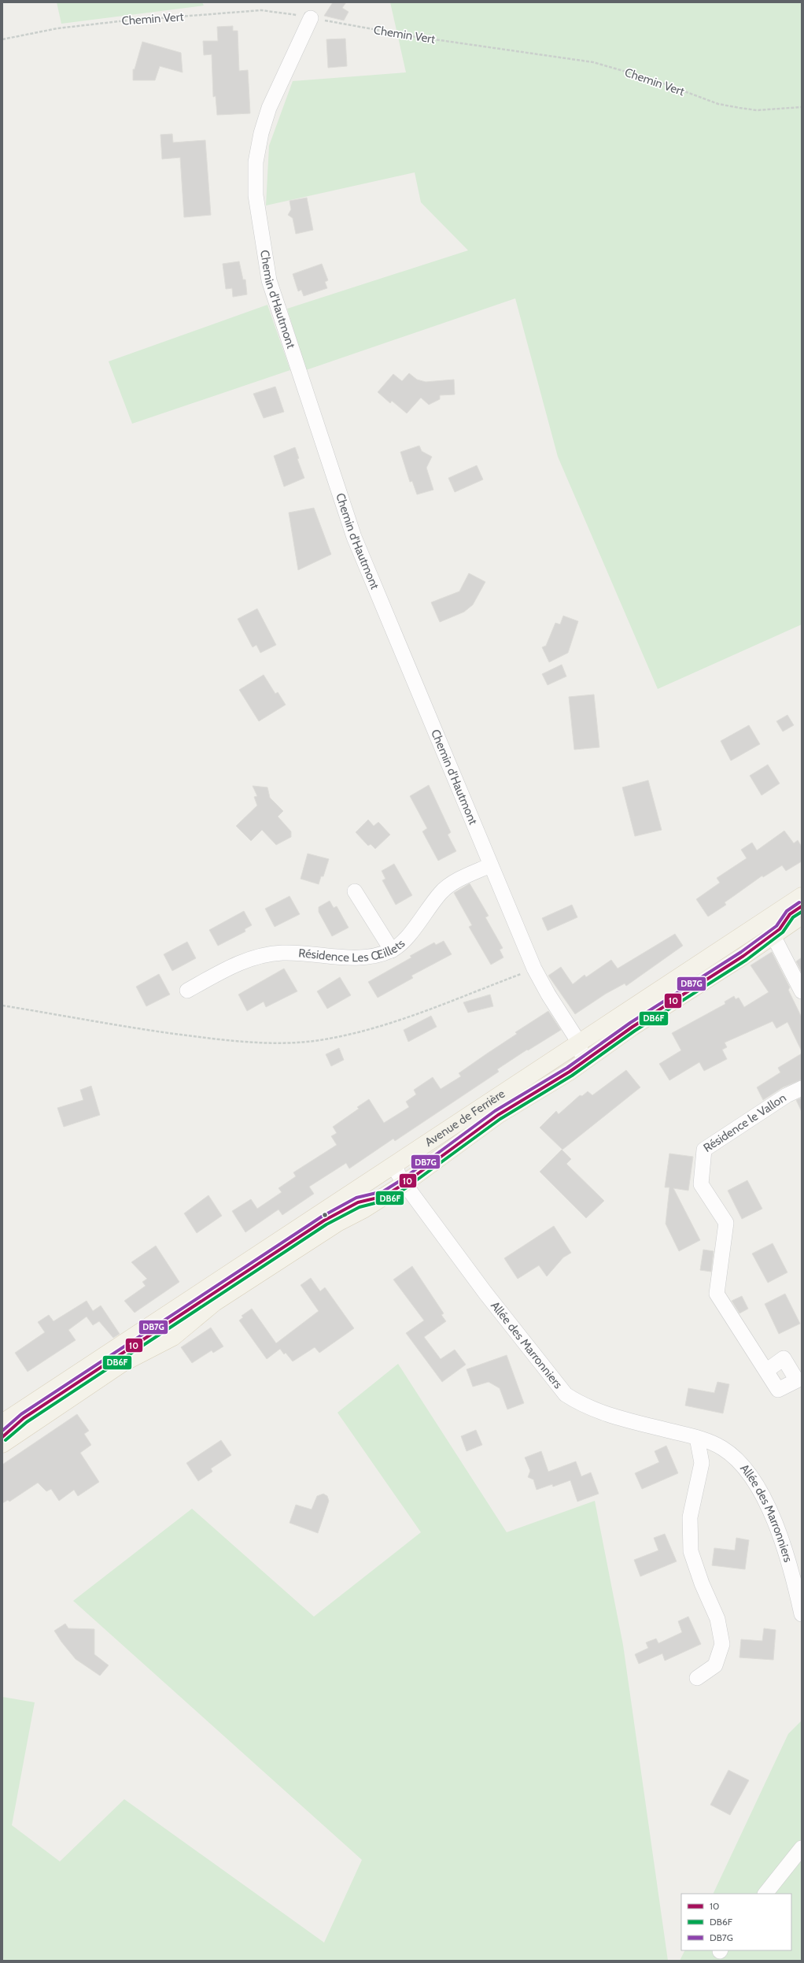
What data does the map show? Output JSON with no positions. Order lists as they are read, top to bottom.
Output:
{
  "streets": {
    "main road": ["Avenue de Ferrière"],
    "street": [
      "Chemin d'Hautmont",
      "Résidence Les Œillets",
      "Résidence le Vallon",
      "Allée des Marronniers"
    ],
    "path": ["Chemin Vert"]
  },
  "crossings": [
    ["Chemin Vert", "Chemin d'Hautmont"],
    ["Chemin d'Hautmont", "Résidence Les Œillets"],
    ["Chemin d'Hautmont", "Avenue de Ferrière"],
    ["Avenue de Ferrière", "Allée des Marronniers"]
  ],
  "lines": ["transit line DB7G", "transit line 10", "transit line DB6F"],
  "legend": ["10", "DB6F", "DB7G"]
}
